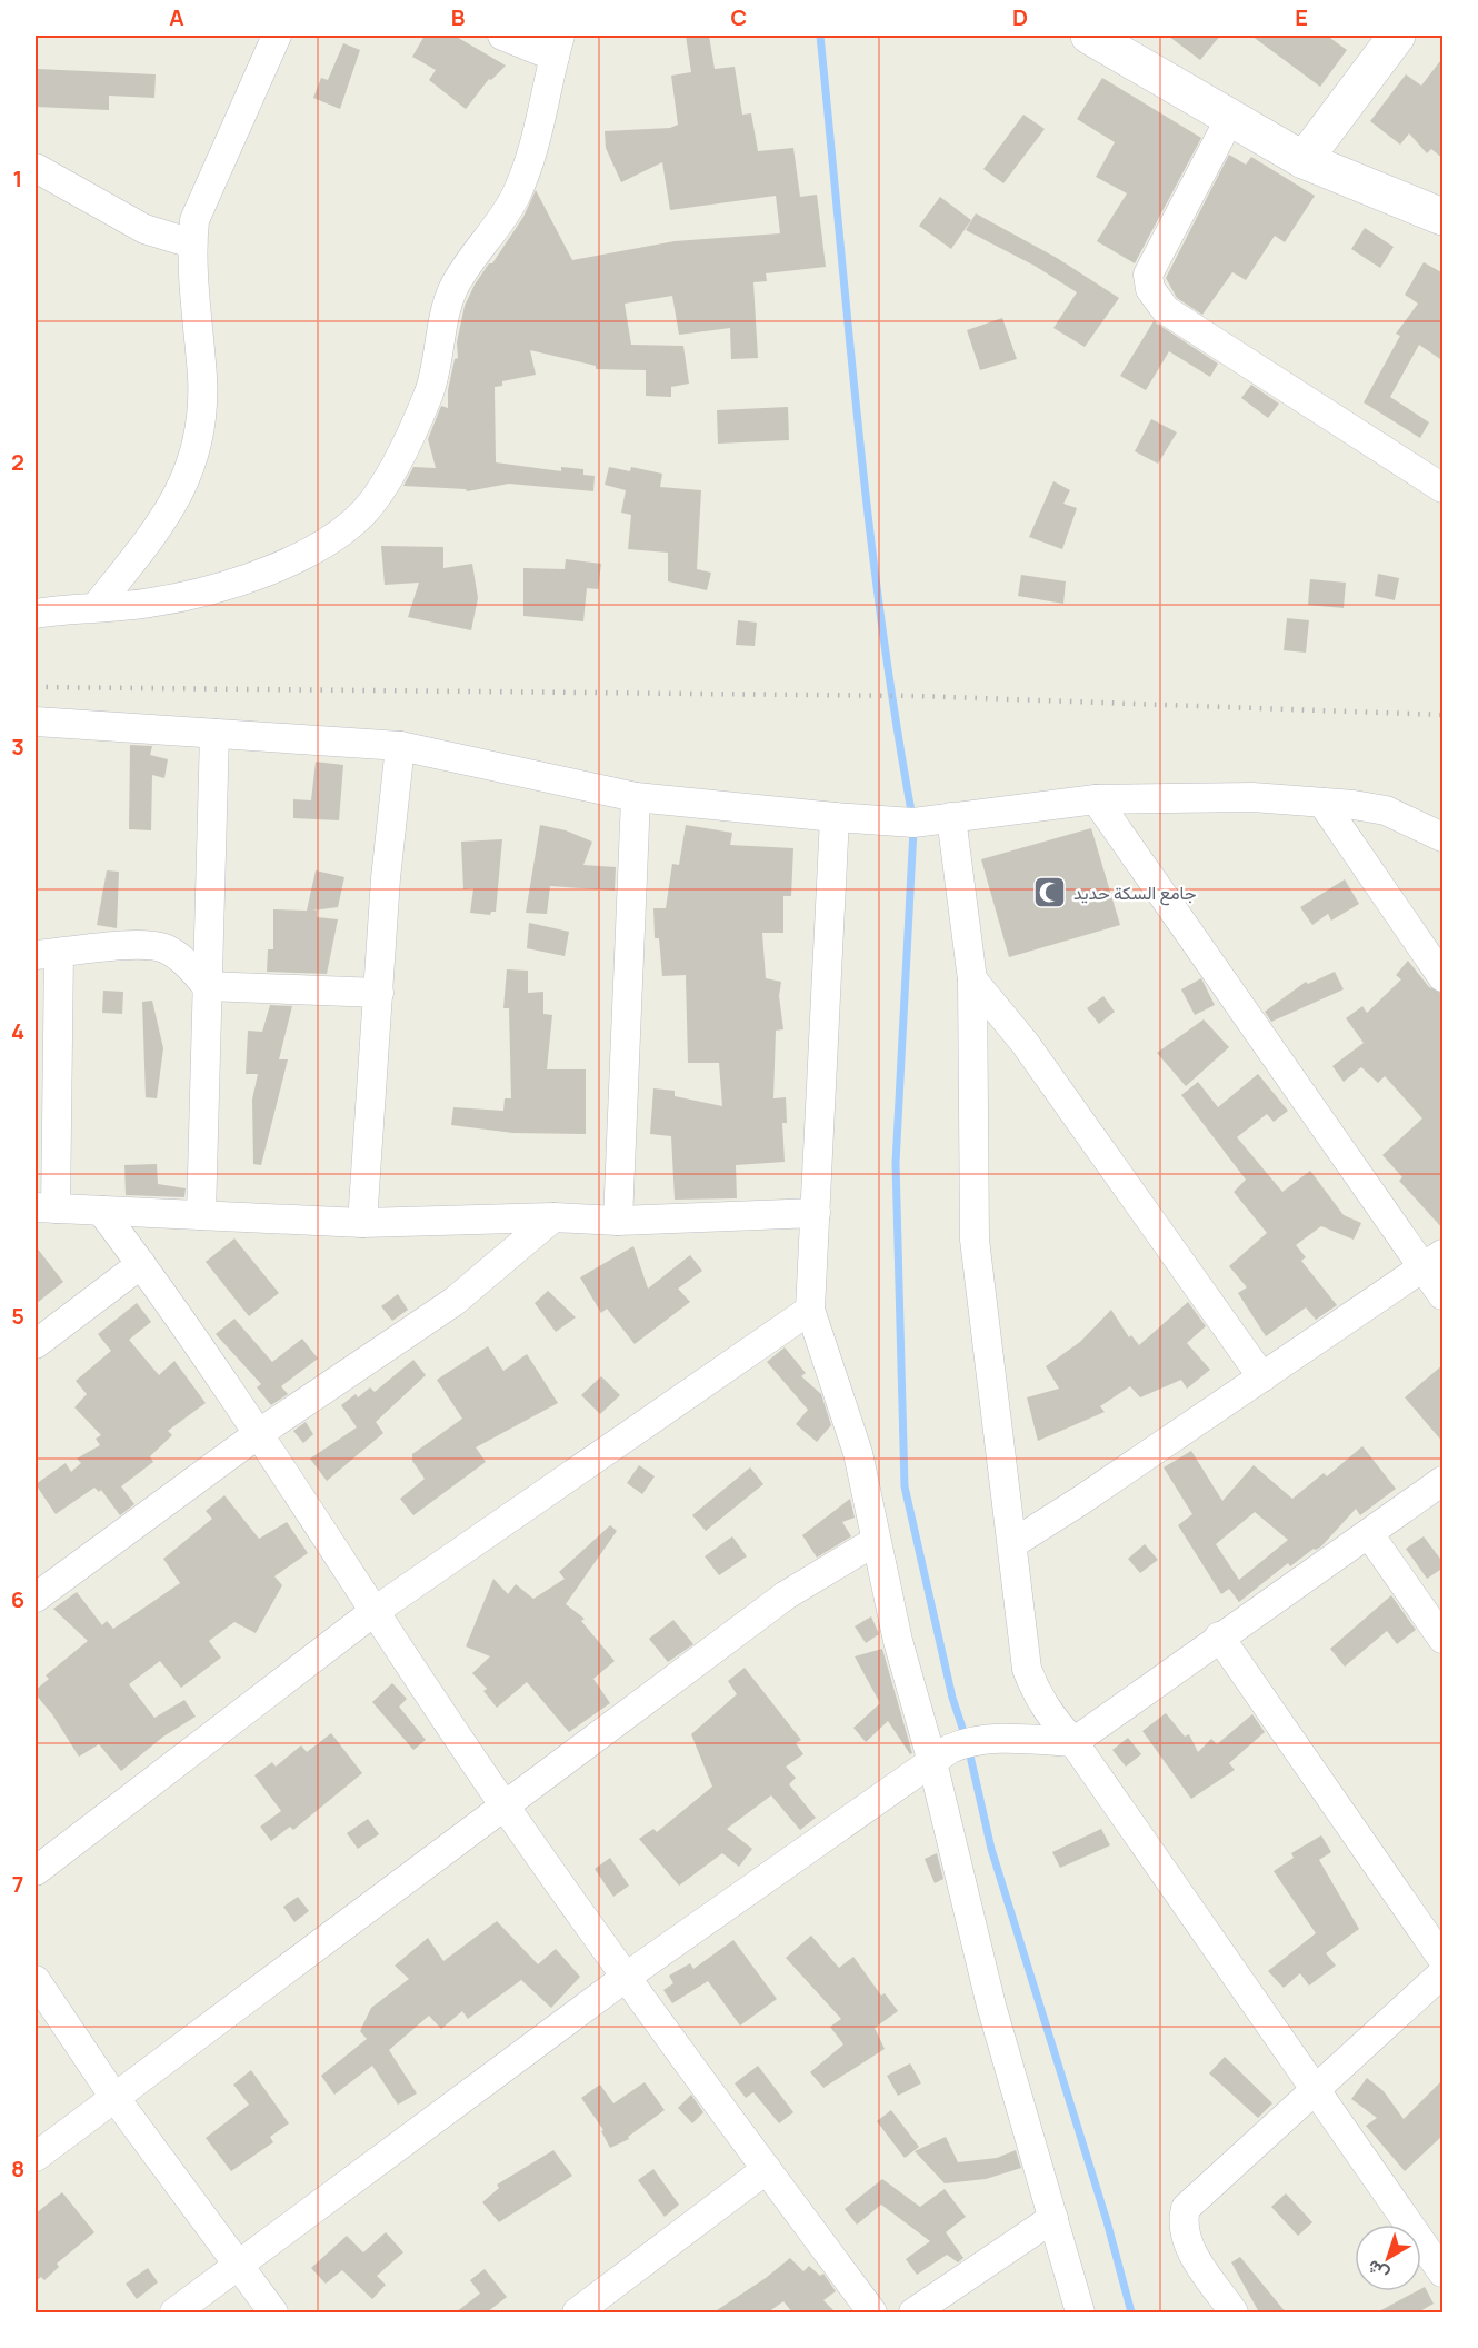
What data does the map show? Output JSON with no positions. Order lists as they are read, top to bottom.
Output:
{
  "places": {
    "mosque": ["جامع السكة حديد"]
  },
  "north": "bottom left",
  "grid": {
    "columns": [
      "A",
      "B",
      "C",
      "D",
      "E"
    ],
    "rows": [
      "1",
      "2",
      "3",
      "4",
      "5",
      "6",
      "7",
      "8"
    ]
  }
}
